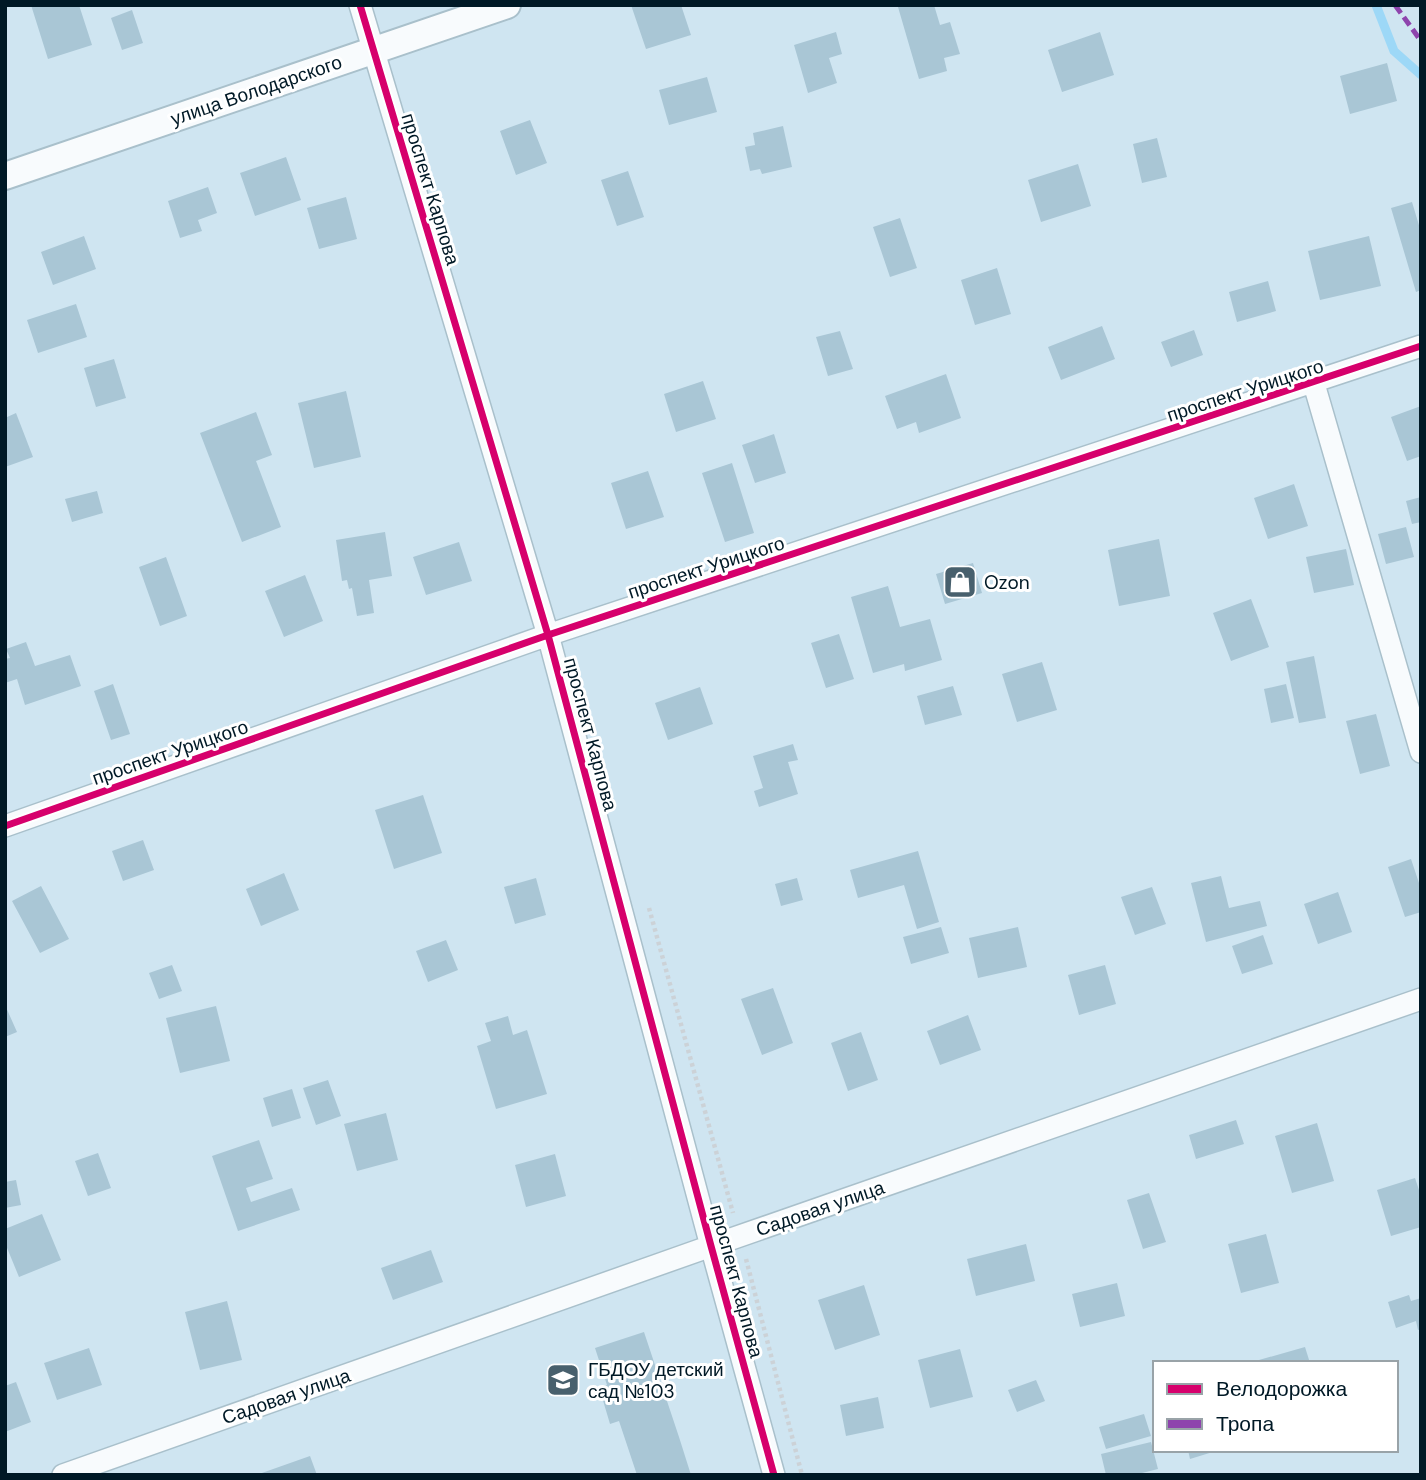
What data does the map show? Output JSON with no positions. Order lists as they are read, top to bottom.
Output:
{
  "streets": {
    "street": [
      "улица Володарского",
      "проспект Карпова",
      "проспект Урицкого",
      "Садовая улица"
    ]
  },
  "crossings": [
    ["улица Володарского", "проспект Карпова"],
    ["проспект Карпова", "проспект Урицкого"],
    ["проспект Карпова", "Садовая улица"]
  ],
  "places": {
    "shop": ["Ozon"],
    "school or university": ["ГБДОУ детский сад №103"]
  },
  "legend": ["Велодорожка", "Тропа"]
}
